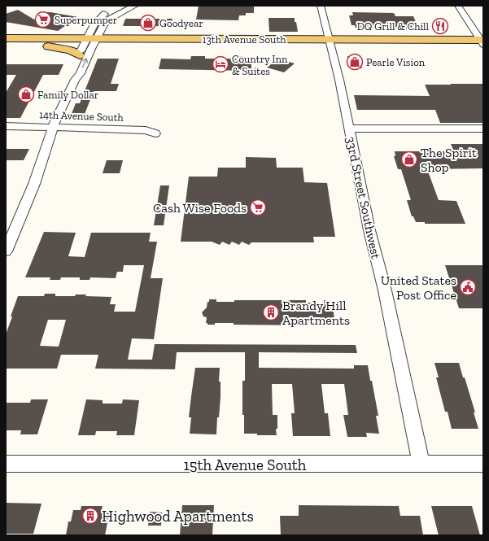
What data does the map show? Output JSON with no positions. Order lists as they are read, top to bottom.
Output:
{
  "streets": {
    "main road": ["13th Avenue South"],
    "street": ["14th Avenue South", "33rd Street Southwest", "15th Avenue South"]
  },
  "crossings": [
    ["13th Avenue South", "33rd Street Southwest"],
    ["33rd Street Southwest", "15th Avenue South"]
  ],
  "places": {
    "supermarket": ["Superpumper", "Cash Wise Foods"],
    "shop": [
      "Goodyear",
      "Pearle Vision",
      "Family Dollar",
      "The Spirit Shop"
    ],
    "restaurant": ["DQ Grill & Chill"],
    "hotel": ["Country Inn & Suites"],
    "public building": ["United States Post Office"],
    "building": ["Brandy Hill Apartments", "Highwood Apartments"]
  }
}
